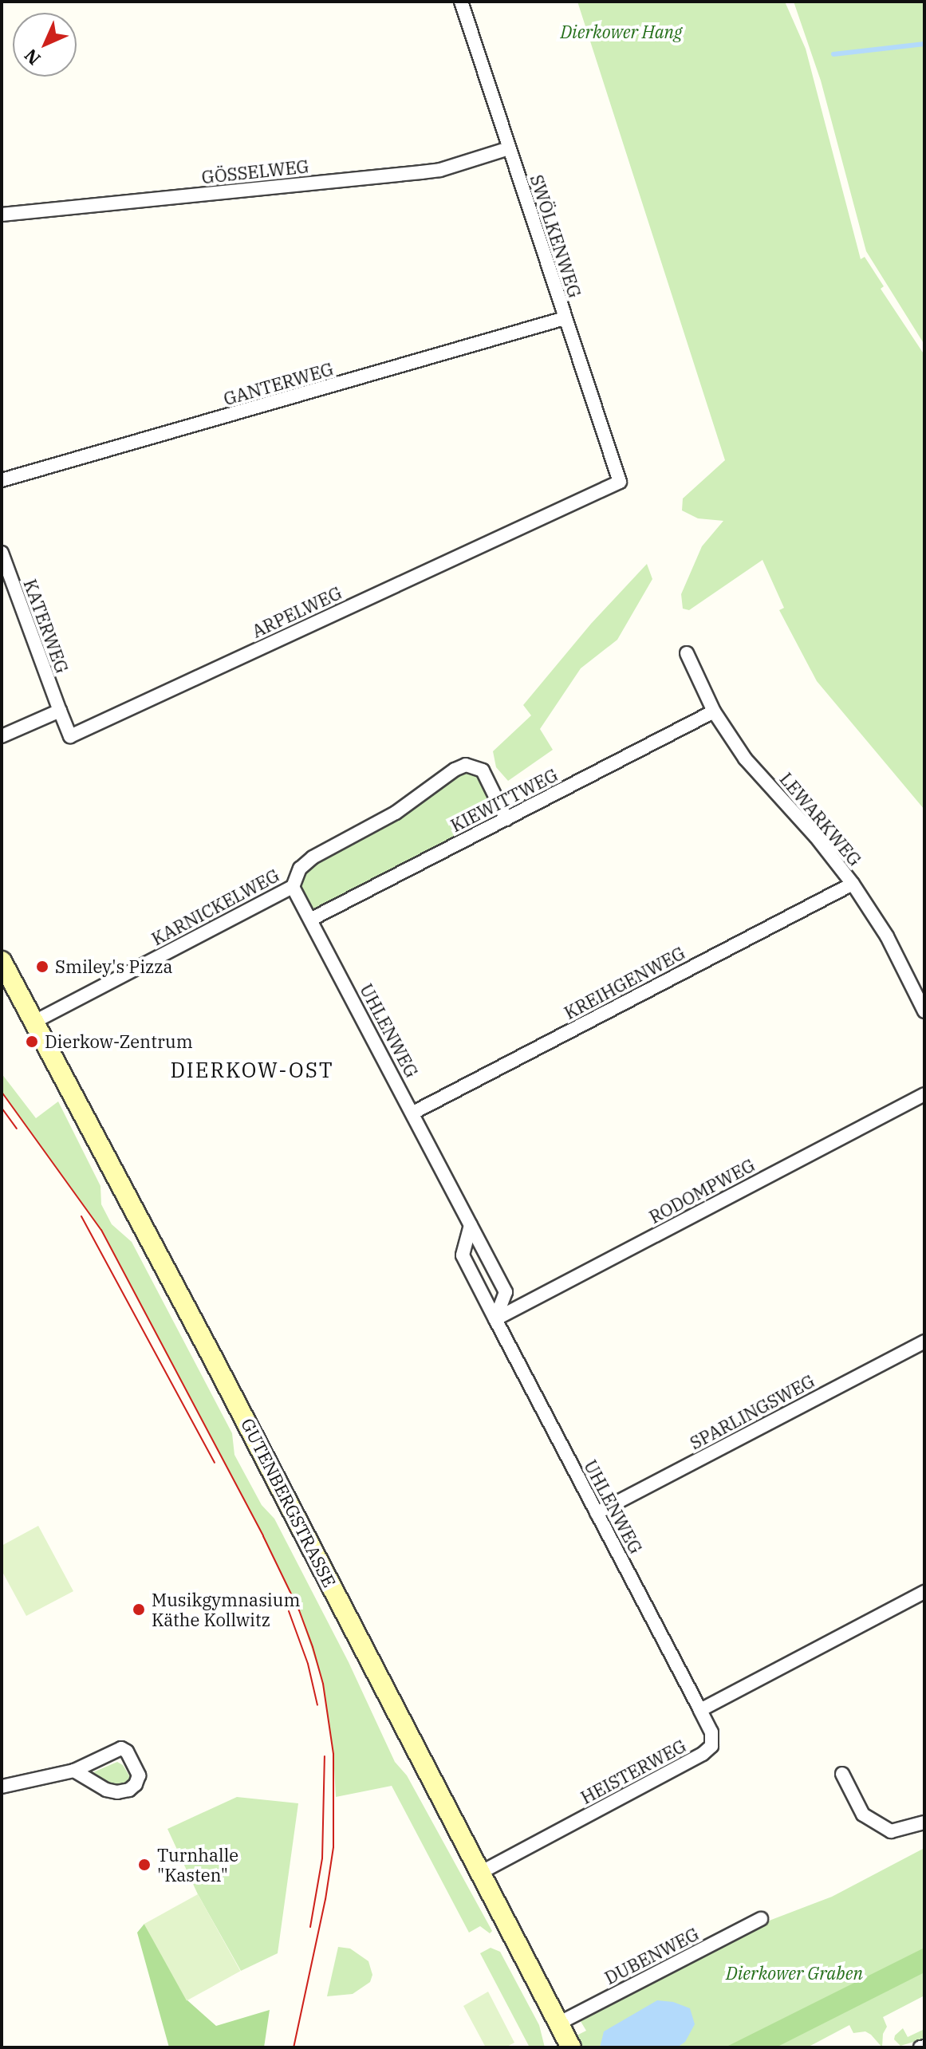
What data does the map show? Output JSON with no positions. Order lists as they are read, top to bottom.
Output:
{
  "streets": {
    "street": [
      "GÖSSELWEG",
      "SWÖLKENWEG",
      "GANTERWEG",
      "ARPELWEG",
      "KATERWEG",
      "KIEWITTWEG",
      "LEWARKWEG",
      "KARNICKELWEG",
      "KREIHGENWEG",
      "UHLENWEG",
      "RODOMPWEG",
      "SPARLINGSWEG",
      "GUTENBERGSTRASSE",
      "HEISTERWEG",
      "DUBENWEG"
    ]
  },
  "crossings": [
    ["GÖSSELWEG", "SWÖLKENWEG"],
    ["SWÖLKENWEG", "GANTERWEG"],
    ["SWÖLKENWEG", "ARPELWEG"],
    ["ARPELWEG", "KATERWEG"],
    ["KIEWITTWEG", "LEWARKWEG"],
    ["KIEWITTWEG", "KARNICKELWEG"],
    ["KIEWITTWEG", "UHLENWEG"],
    ["LEWARKWEG", "KREIHGENWEG"],
    ["KARNICKELWEG", "UHLENWEG"],
    ["KARNICKELWEG", "GUTENBERGSTRASSE"],
    ["KREIHGENWEG", "UHLENWEG"],
    ["UHLENWEG", "RODOMPWEG"],
    ["UHLENWEG", "SPARLINGSWEG"],
    ["UHLENWEG", "HEISTERWEG"],
    ["GUTENBERGSTRASSE", "HEISTERWEG"],
    ["GUTENBERGSTRASSE", "DUBENWEG"]
  ],
  "districts": ["DIERKOW-OST"],
  "parks": ["Dierkower Hang", "Dierkower Graben"],
  "places": [
    "Smiley's Pizza",
    "Dierkow-Zentrum",
    "Musikgymnasium Käthe Kollwitz",
    "Turnhalle \"Kasten\""
  ],
  "north": "bottom left"
}
